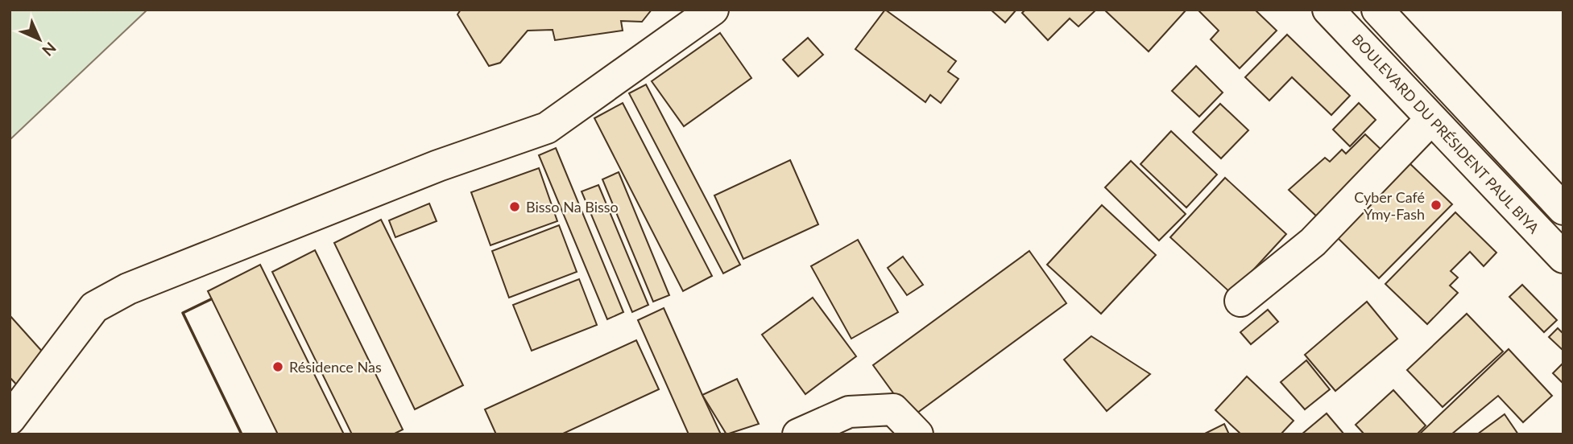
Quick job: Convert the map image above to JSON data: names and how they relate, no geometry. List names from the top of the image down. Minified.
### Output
{"streets":{"street":["BOULEVARD DU PRÉSIDENT PAUL BIYA"]},"places":["Cyber Café Ymy-Fash","Bisso Na Bisso","Résidence Nas"],"north":"bottom right"}
